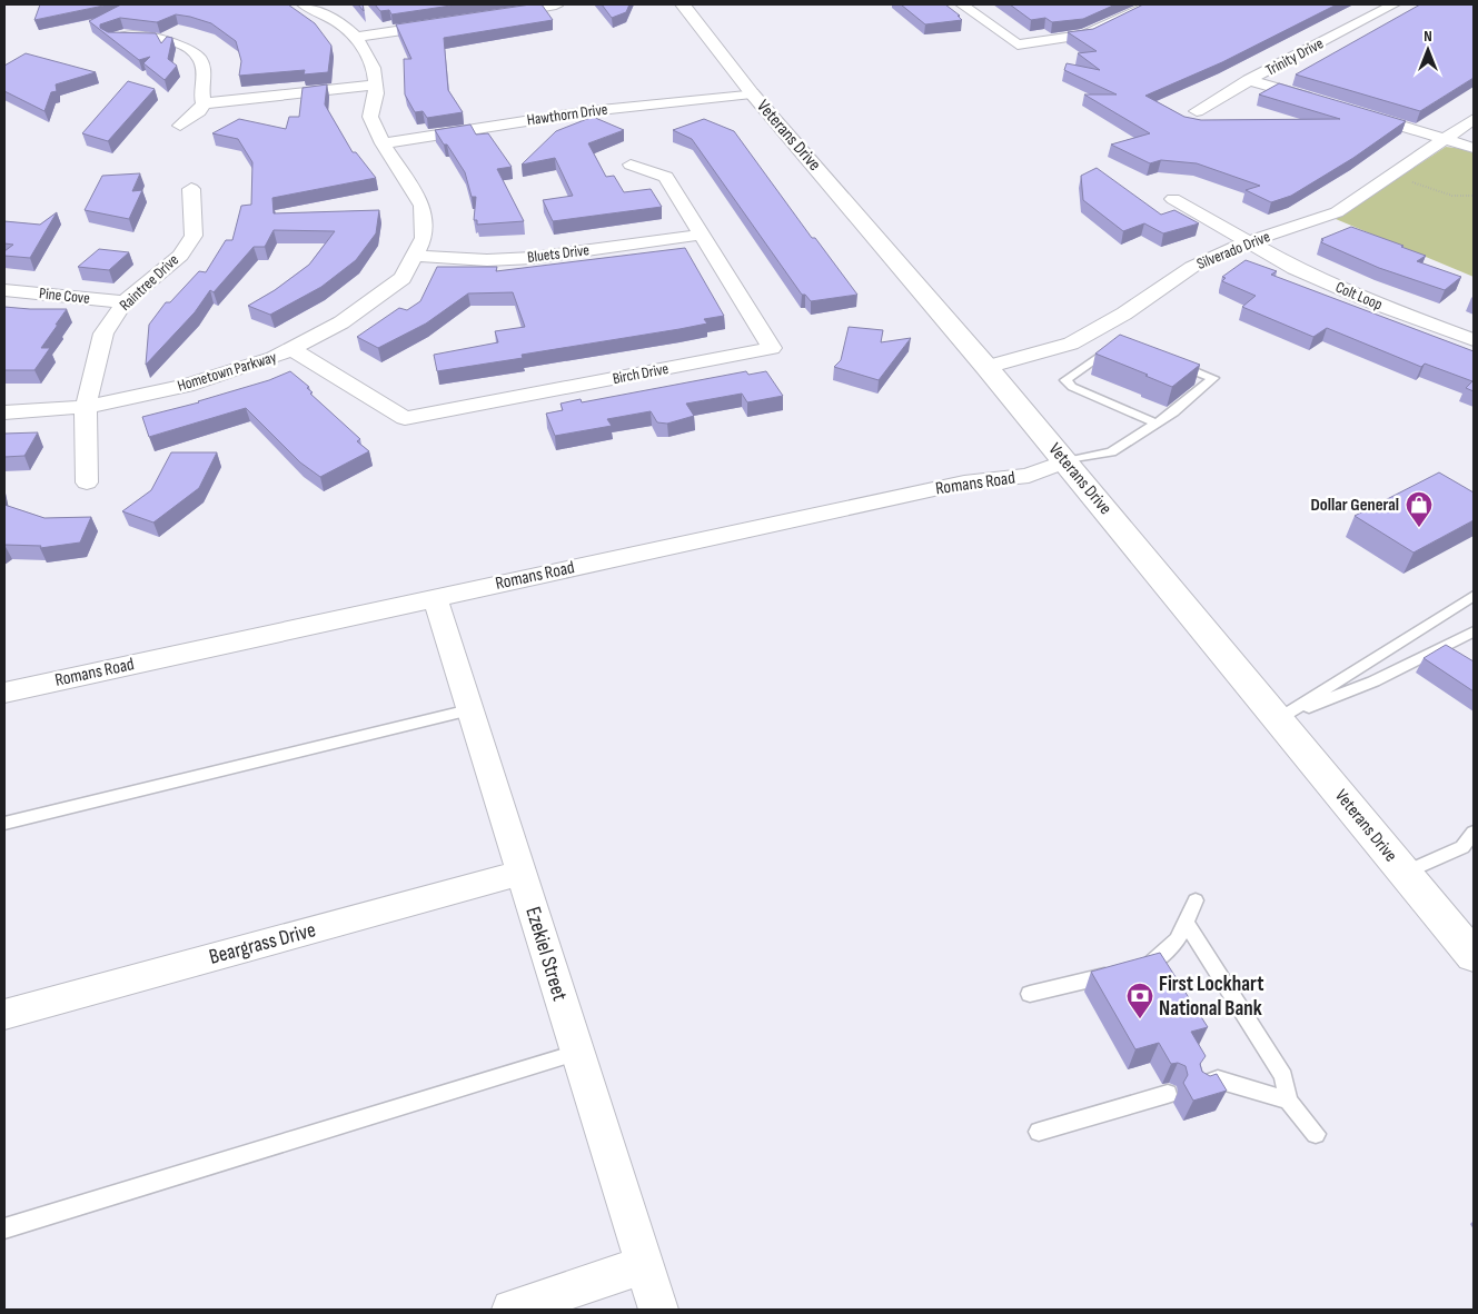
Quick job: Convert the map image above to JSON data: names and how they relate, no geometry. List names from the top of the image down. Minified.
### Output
{"streets":{"main road":["Veterans Drive"],"street":["Trinity Drive","Hawthorn Drive","Silverado Drive","Bluets Drive","Raintree Drive","Pine Cove","Colt Loop","Hometown Parkway","Birch Drive","Romans Road","Beargrass Drive","Ezekiel Street"]},"crossings":[["Hawthorn Drive","Veterans Drive"],["Hawthorn Drive","Hometown Parkway"],["Veterans Drive","Silverado Drive"],["Veterans Drive","Romans Road"],["Silverado Drive","Colt Loop"],["Bluets Drive","Hometown Parkway"],["Bluets Drive","Birch Drive"],["Raintree Drive","Pine Cove"],["Raintree Drive","Hometown Parkway"],["Hometown Parkway","Birch Drive"],["Romans Road","Ezekiel Street"],["Beargrass Drive","Ezekiel Street"]],"places":{"shop":["Dollar General"],"bank":["First Lockhart National Bank"]},"north":"top"}
